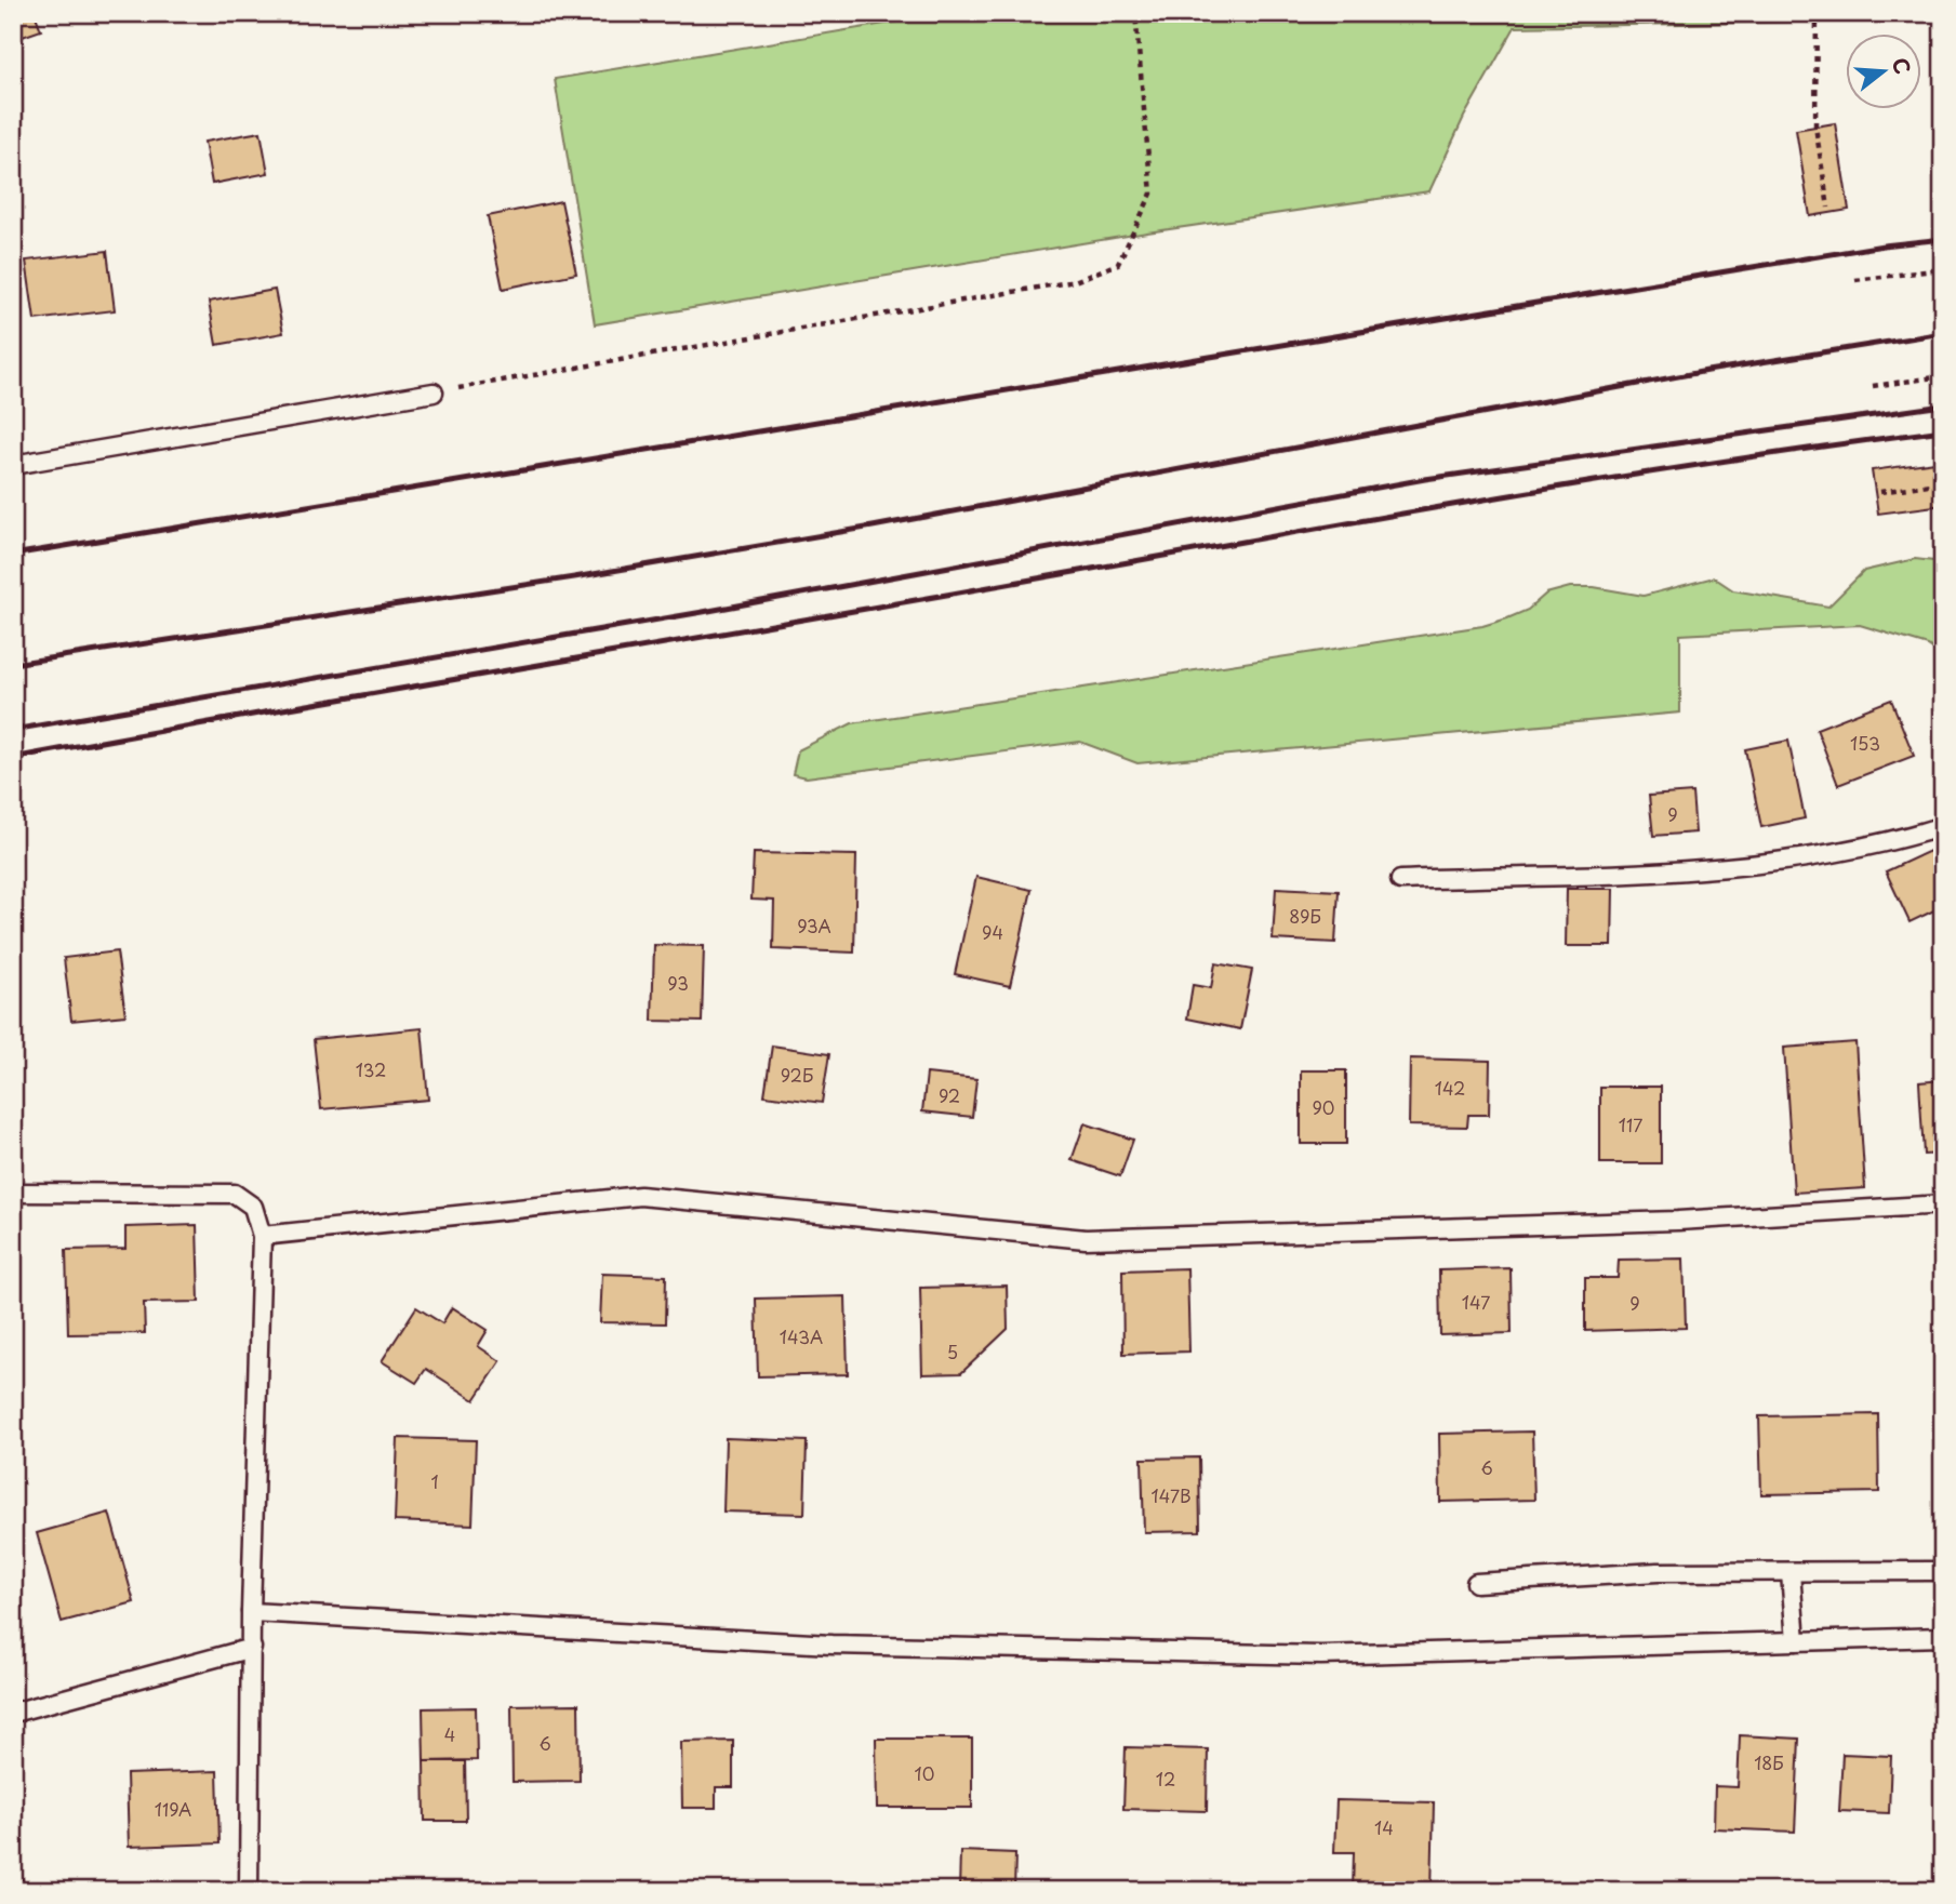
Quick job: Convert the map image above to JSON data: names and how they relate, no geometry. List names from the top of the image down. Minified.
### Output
{"house_numbers":["153","9","89Б","93А","94","93","132","92Б","142","92","90","117","147","9","143А","5","6","1","147В","4","6","18Б","10","12","119А","14"],"north":"right"}
